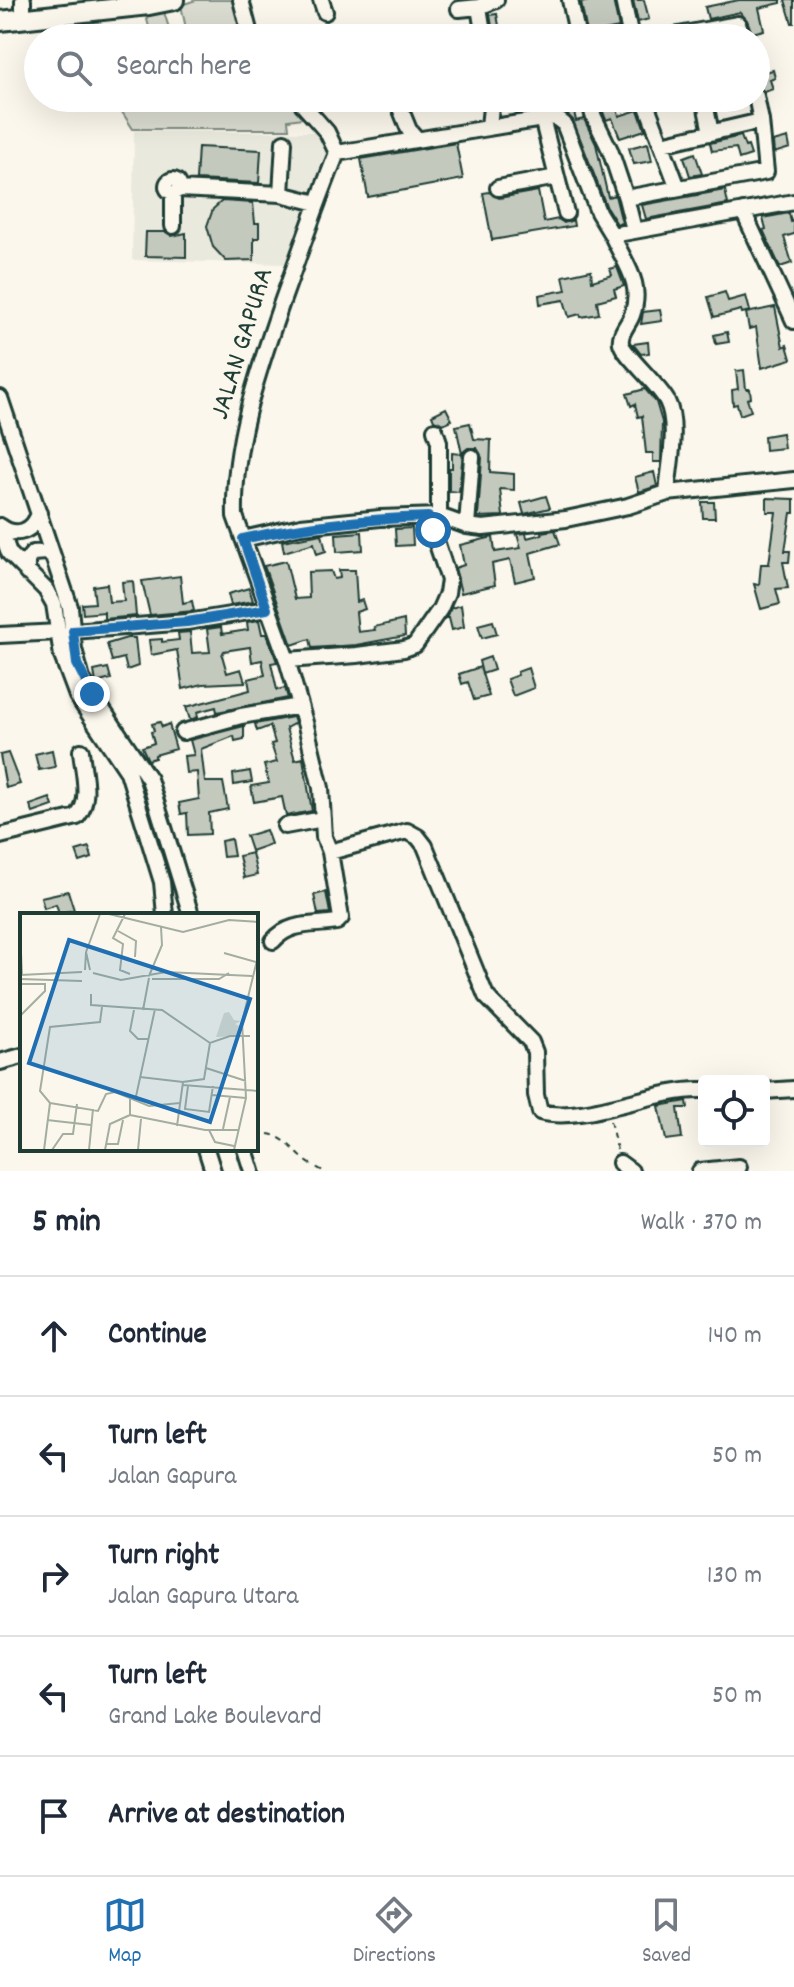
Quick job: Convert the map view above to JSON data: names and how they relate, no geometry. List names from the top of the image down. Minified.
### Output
{"streets":{"street":["JALAN GAPURA"]},"page":{"search":"Search here","heading":["5 min","Walk · 370 m"],"list":[["Continue","140 m"],["Turn left","Jalan Gapura","50 m"],["Turn right","Jalan Gapura Utara","130 m"],["Turn left","Grand Lake Boulevard","50 m"],"Arrive at destination"],"nav":["Map","Directions","Saved"]}}
